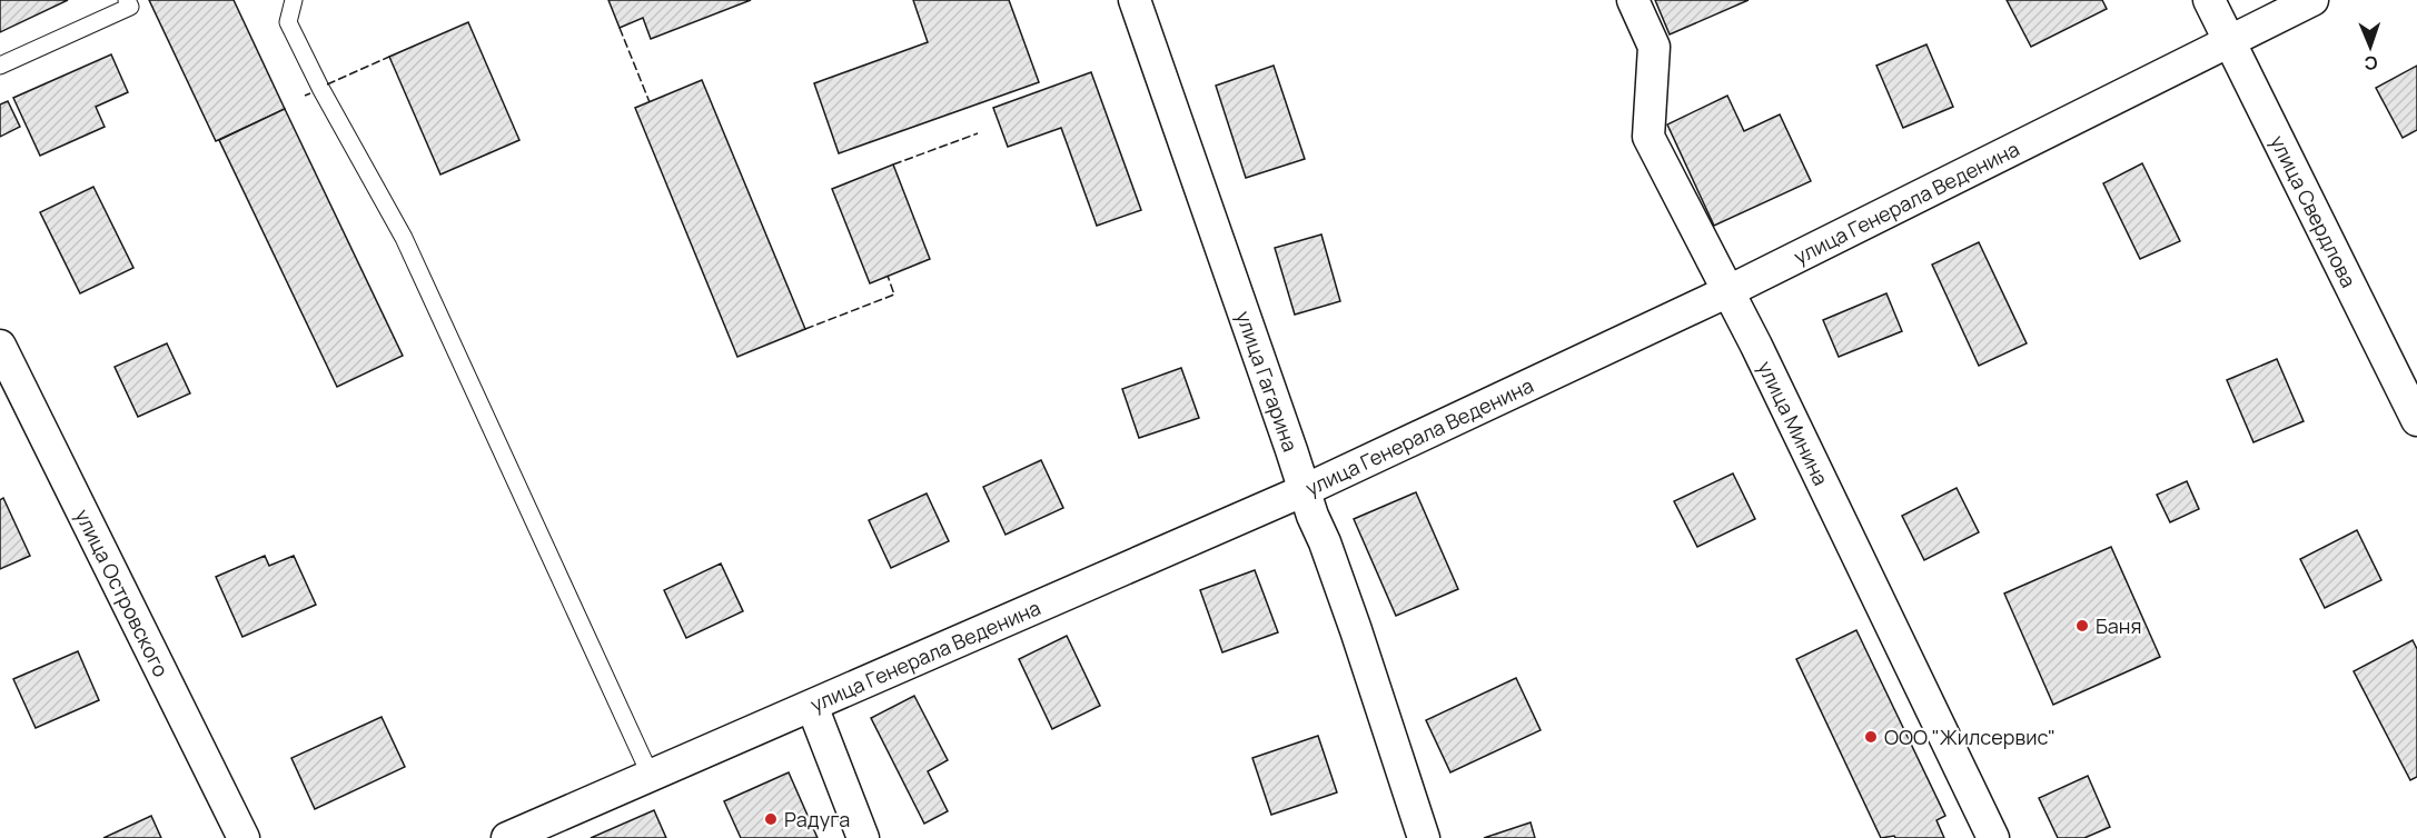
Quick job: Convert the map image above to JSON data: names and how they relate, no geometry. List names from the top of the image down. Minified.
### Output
{"streets":{"street":["улица Генерала Веденина","улица Свердлова","улица Гагарина","улица Минина","улица Островского"]},"crossings":[["улица Генерала Веденина","улица Свердлова"],["улица Генерала Веденина","улица Гагарина"],["улица Генерала Веденина","улица Минина"]],"places":["Баня","ООО \"Жилсервис\"","Радуга"],"north":"bottom"}
